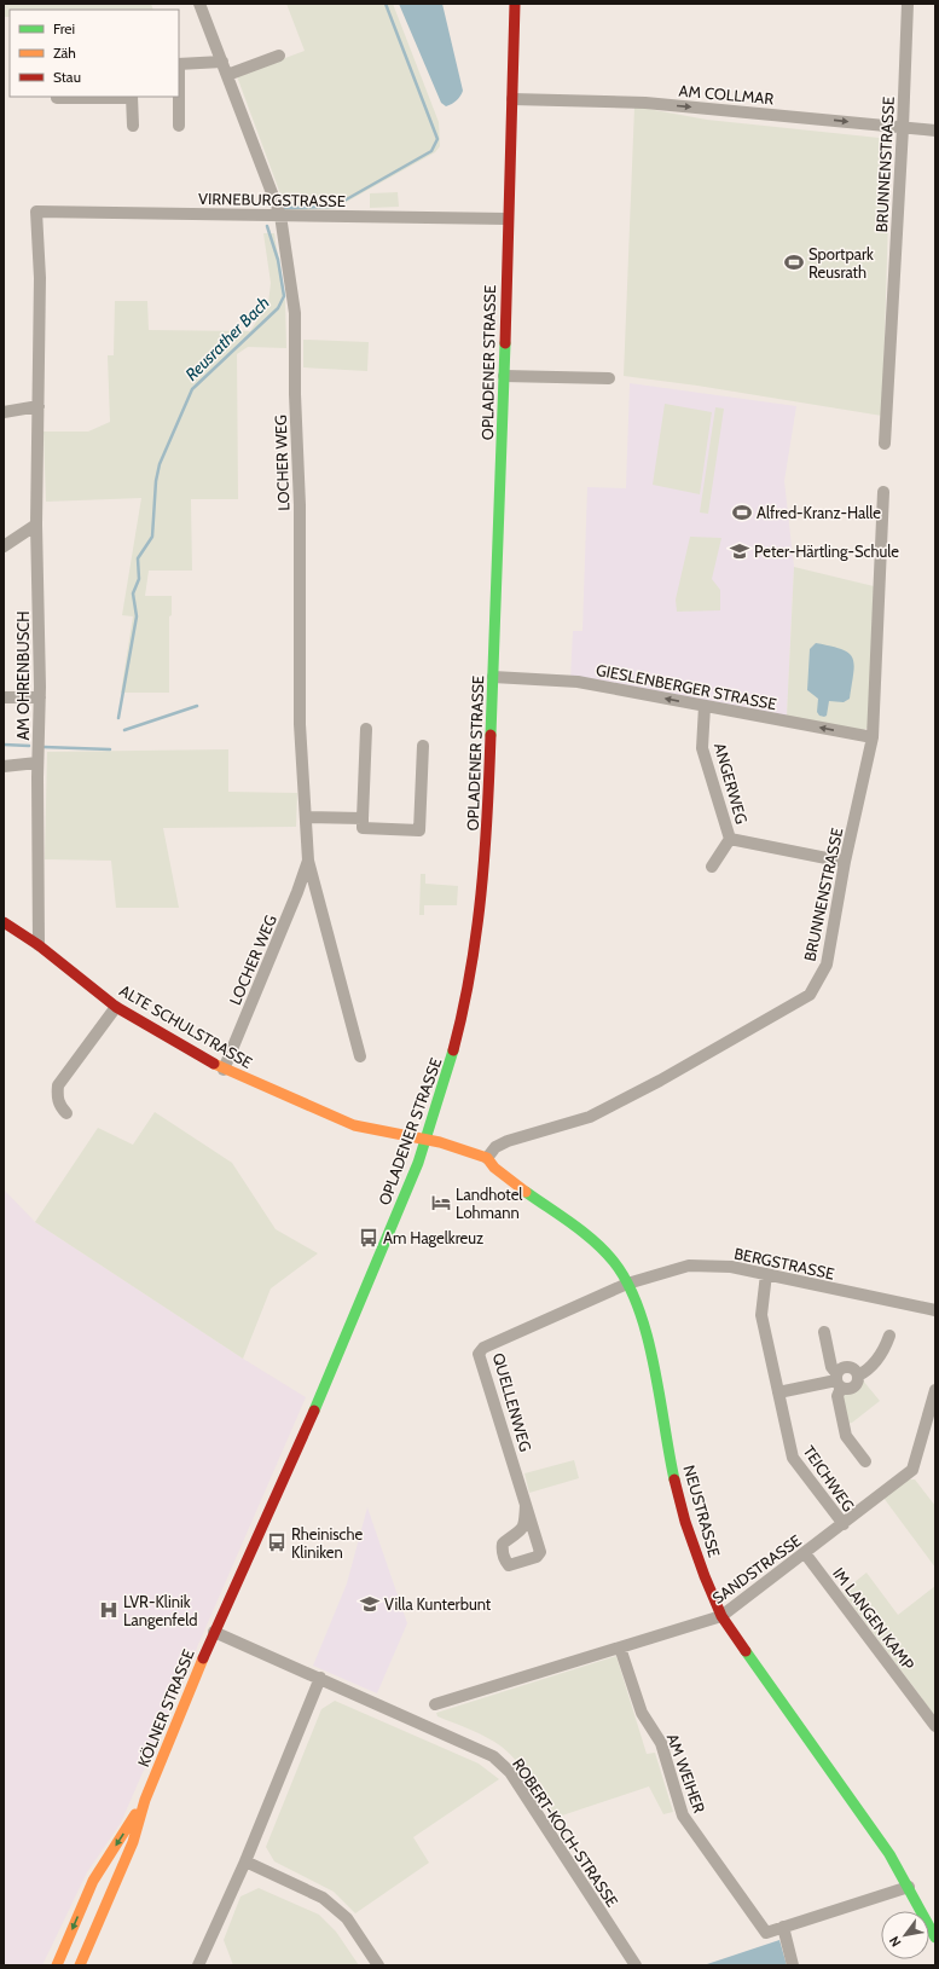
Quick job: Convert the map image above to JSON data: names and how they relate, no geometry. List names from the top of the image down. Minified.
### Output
{"streets":{"main road":["OPLADENER STRASSE","ALTE SCHULSTRASSE","NEUSTRASSE","KÖLNER STRASSE"],"street":["AM COLLMAR","BRUNNENSTRASSE","VIRNEBURGSTRASSE","LOCHER WEG","AM OHRENBUSCH","GIESLENBERGER STRASSE","ANGERWEG","BERGSTRASSE","QUELLENWEG","TEICHWEG","SANDSTRASSE","IM LANGEN KAMP","AM WEIHER","ROBERT-KOCH-STRASSE"]},"crossings":[["AM COLLMAR","BRUNNENSTRASSE"],["AM COLLMAR","OPLADENER STRASSE"],["BRUNNENSTRASSE","GIESLENBERGER STRASSE"],["BRUNNENSTRASSE","ANGERWEG"],["BRUNNENSTRASSE","NEUSTRASSE"],["VIRNEBURGSTRASSE","OPLADENER STRASSE"],["VIRNEBURGSTRASSE","LOCHER WEG"],["VIRNEBURGSTRASSE","AM OHRENBUSCH"],["OPLADENER STRASSE","GIESLENBERGER STRASSE"],["OPLADENER STRASSE","ALTE SCHULSTRASSE"],["OPLADENER STRASSE","NEUSTRASSE"],["OPLADENER STRASSE","KÖLNER STRASSE"],["LOCHER WEG","ALTE SCHULSTRASSE"],["AM OHRENBUSCH","ALTE SCHULSTRASSE"],["GIESLENBERGER STRASSE","ANGERWEG"],["ALTE SCHULSTRASSE","NEUSTRASSE"],["BERGSTRASSE","QUELLENWEG"],["BERGSTRASSE","TEICHWEG"],["BERGSTRASSE","NEUSTRASSE"],["QUELLENWEG","NEUSTRASSE"],["TEICHWEG","SANDSTRASSE"],["NEUSTRASSE","SANDSTRASSE"],["NEUSTRASSE","AM WEIHER"],["SANDSTRASSE","IM LANGEN KAMP"],["SANDSTRASSE","AM WEIHER"],["KÖLNER STRASSE","ROBERT-KOCH-STRASSE"]],"one_way":["AM COLLMAR","GIESLENBERGER STRASSE"],"water":["Reusrather Bach"],"places":{"sports":["Sportpark Reusrath","Alfred-Kranz-Halle"],"school or university":["Peter-Härtling-Schule","Villa Kunterbunt"],"hotel":["Landhotel Lohmann"],"bus stop":["Am Hagelkreuz","Rheinische Kliniken"],"hospital":["LVR-Klinik Langenfeld"]},"legend":["Frei","Zäh","Stau"],"north":"bottom left"}
